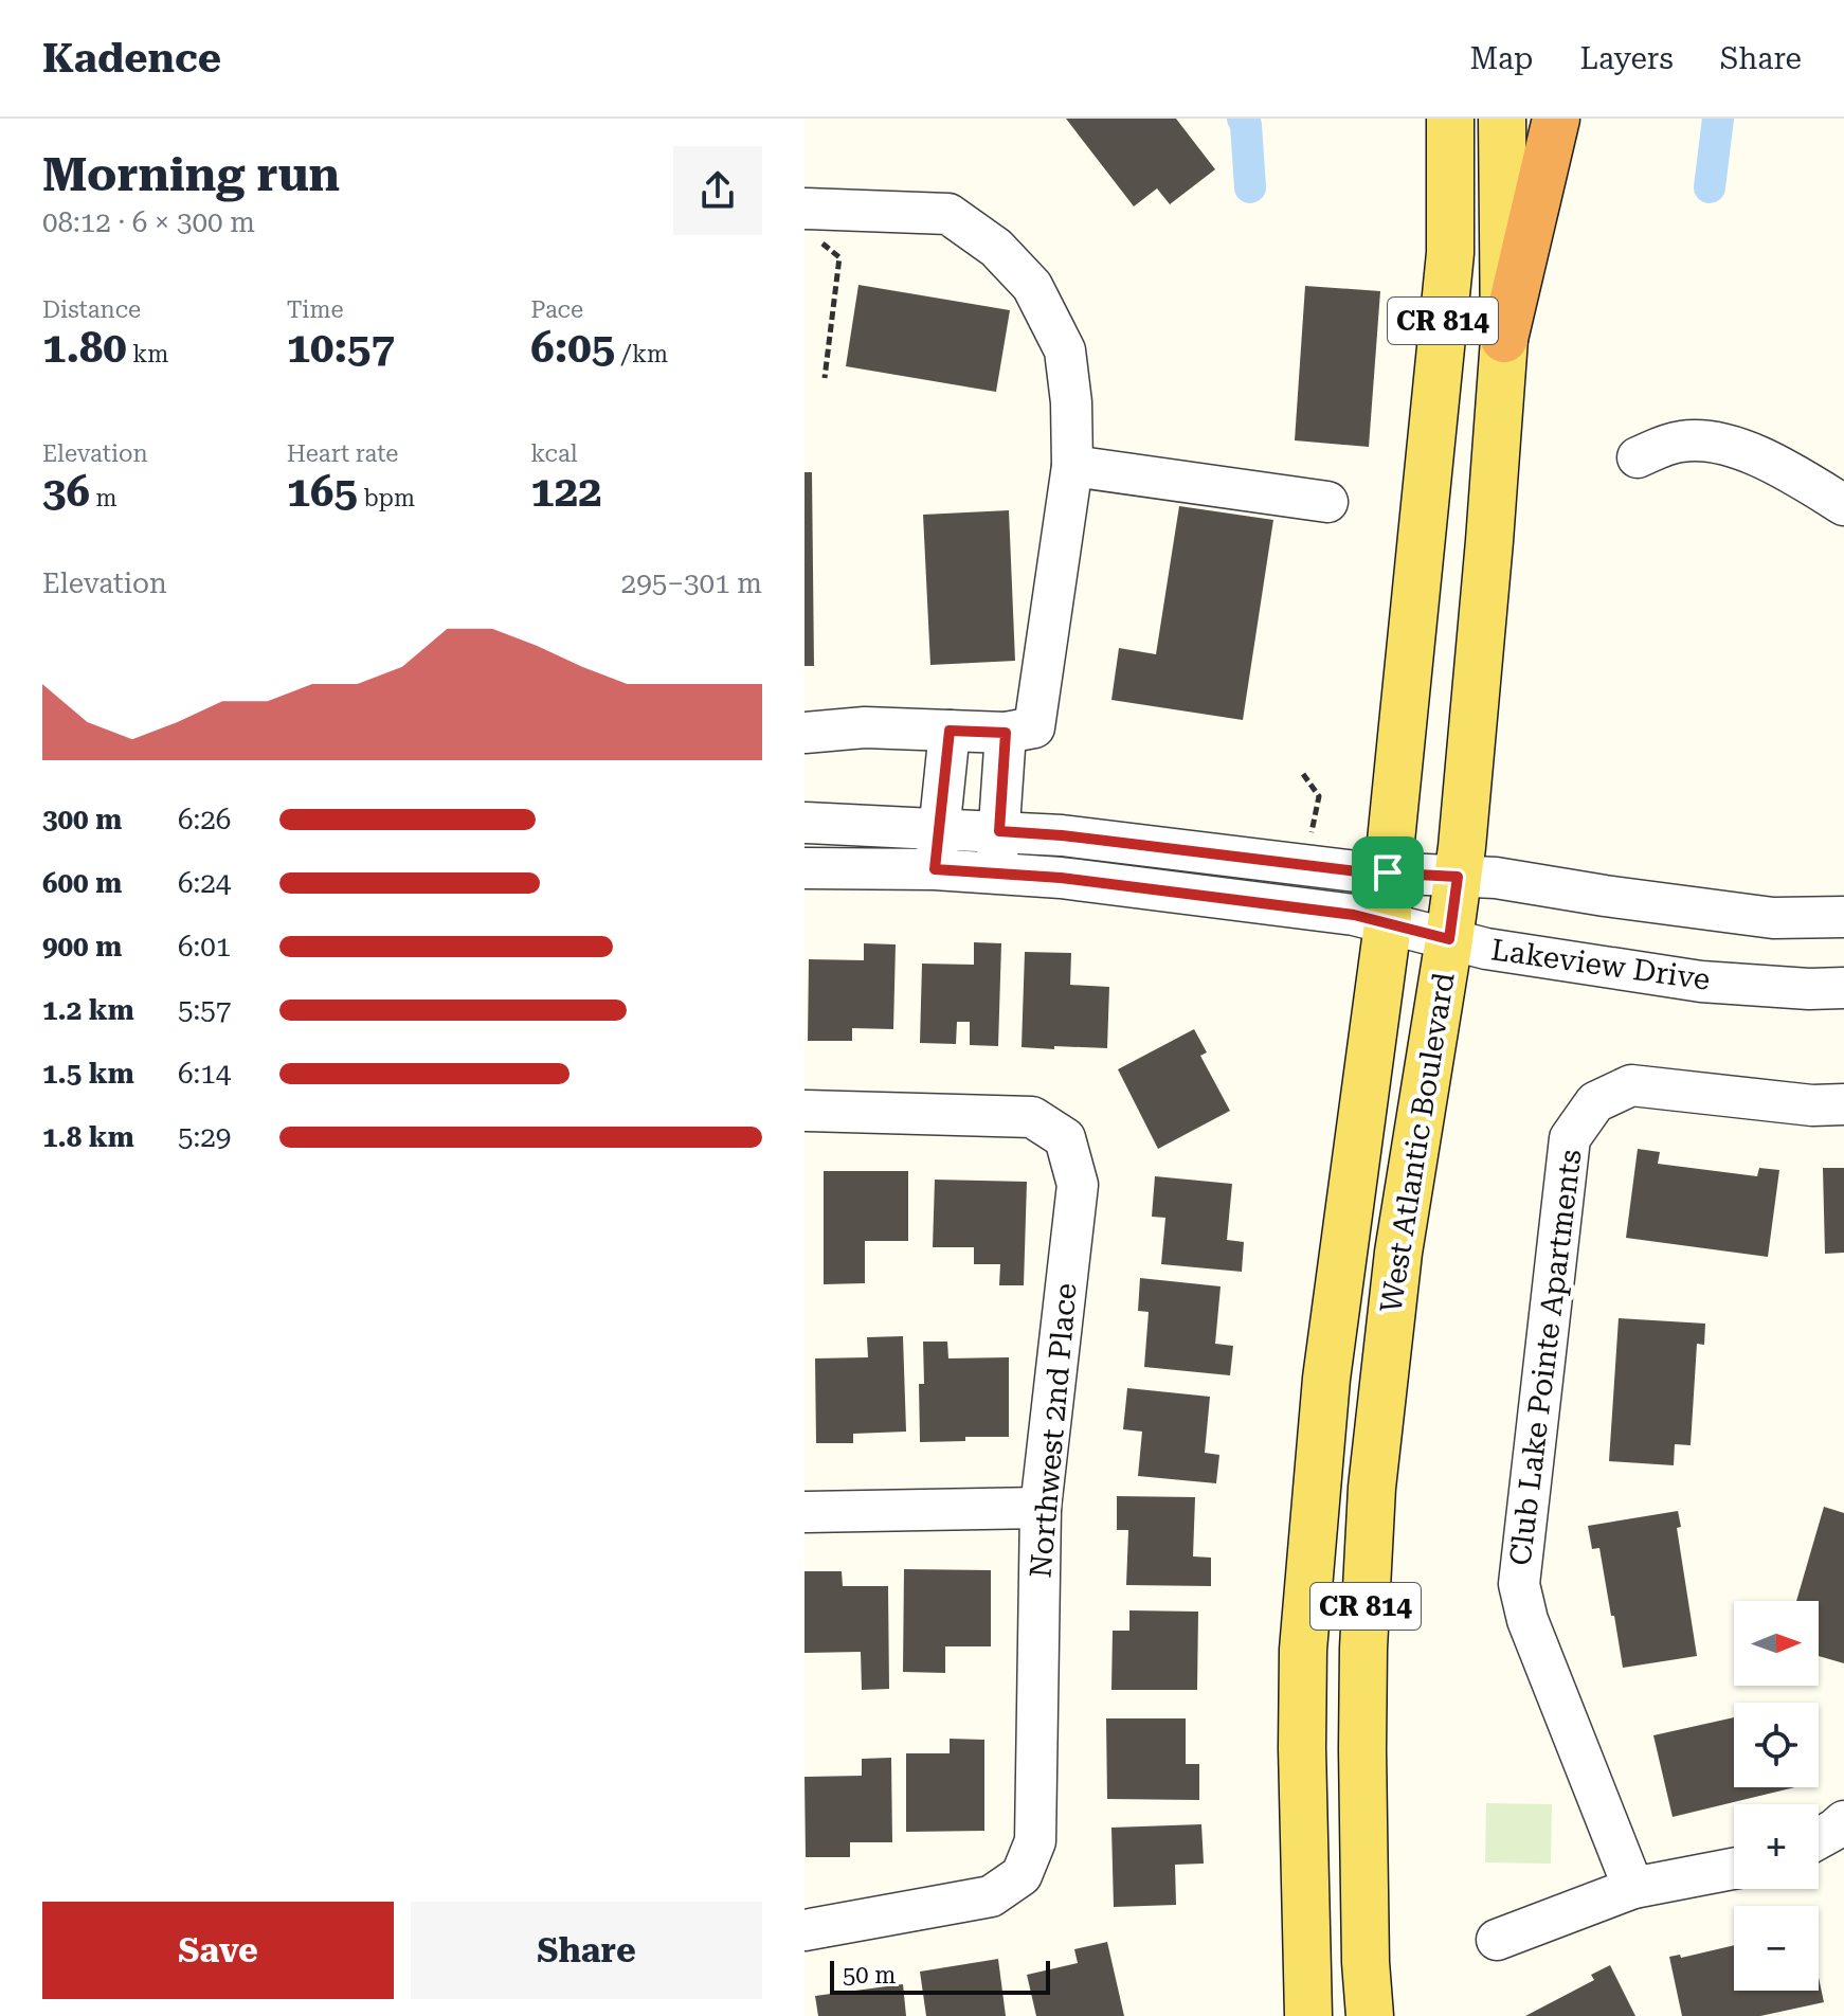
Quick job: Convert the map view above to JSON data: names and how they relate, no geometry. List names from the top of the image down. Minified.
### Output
{"streets":{"main road":["CR 814","West Atlantic Boulevard"],"street":["Lakeview Drive","Club Lake Pointe Apartments","Northwest 2nd Place"]},"crossings":[["Lakeview Drive","West Atlantic Boulevard"]],"scale_bar":"50 m","north":"right","page":{"header":"Kadence","nav":["Map","Layers","Share"],"heading":["Morning run","08:12 · 6 × 300 m"],"stats":[["Distance","1.80 km"],["Time","10:57"],["Pace","6:05 /km"],["Elevation","36 m"],["Heart rate","165 bpm"],["kcal","122"]],"chart":["Elevation","295–301 m"],"list":[{"name":"300 m","note":"6:26"},{"name":"600 m","note":"6:24"},{"name":"900 m","note":"6:01"},{"name":"1.2 km","note":"5:57"},{"name":"1.5 km","note":"6:14"},{"name":"1.8 km","note":"5:29"}],"map_buttons":["+","−"],"buttons":["Save","Share"],"scale":"50 m"}}
